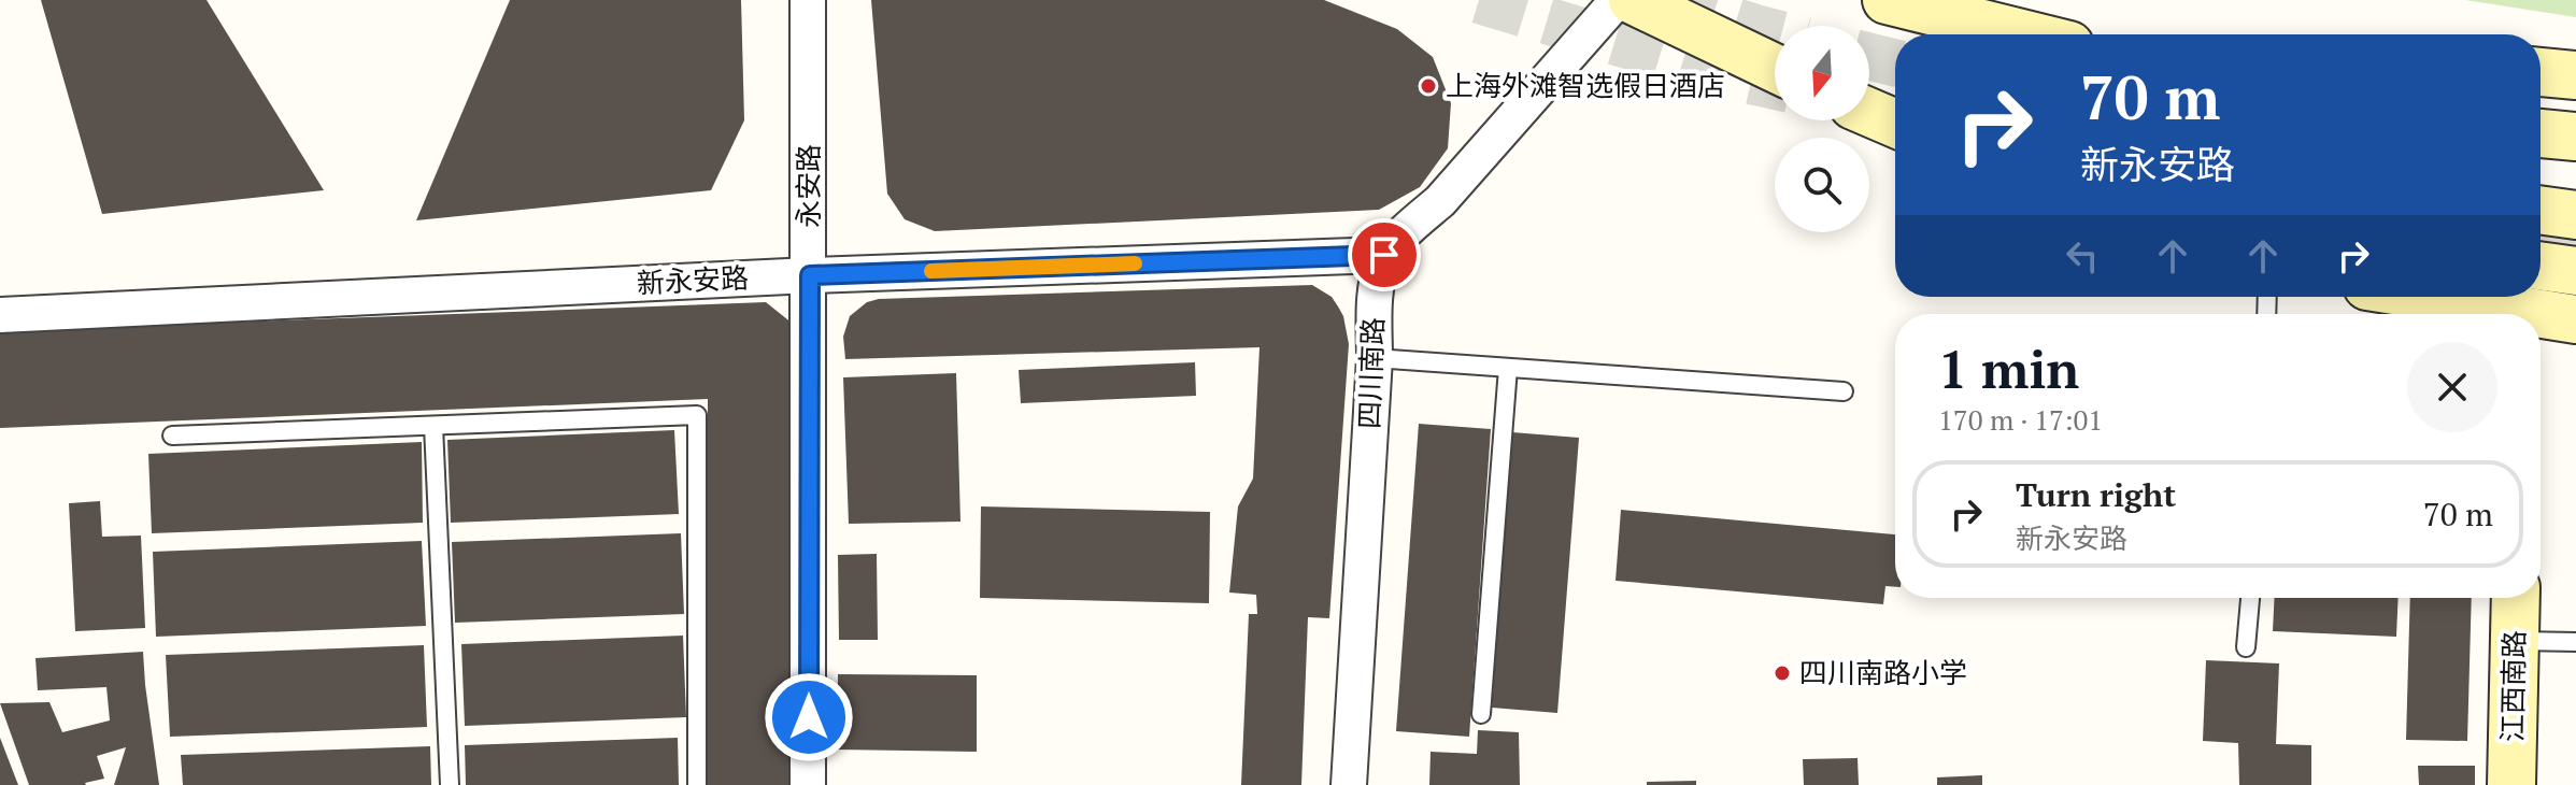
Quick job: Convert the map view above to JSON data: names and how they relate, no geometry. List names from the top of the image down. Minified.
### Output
{"streets":{"main road":["江西南路"],"street":["永安路","新永安路","四川南路"]},"crossings":[["永安路","新永安路"],["新永安路","四川南路"]],"places":["上海外滩智选假日酒店","四川南路小学"],"north":"bottom","page":{"turn":["70 m","新永安路"],"heading":["1 min","170 m · 17:01"],"list":[{"name":"Turn right","note":"新永安路","value":"70 m"}]}}
